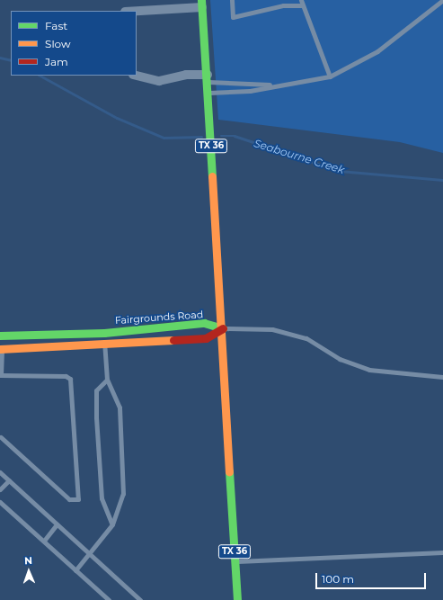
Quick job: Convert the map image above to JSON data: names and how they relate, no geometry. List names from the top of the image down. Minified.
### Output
{"streets":{"main road":["TX 36","Fairgrounds Road"]},"crossings":[["TX 36","Fairgrounds Road"]],"water":["Seabourne Creek"],"legend":["Fast","Slow","Jam"],"scale_bar":"100 m","north":"top"}
